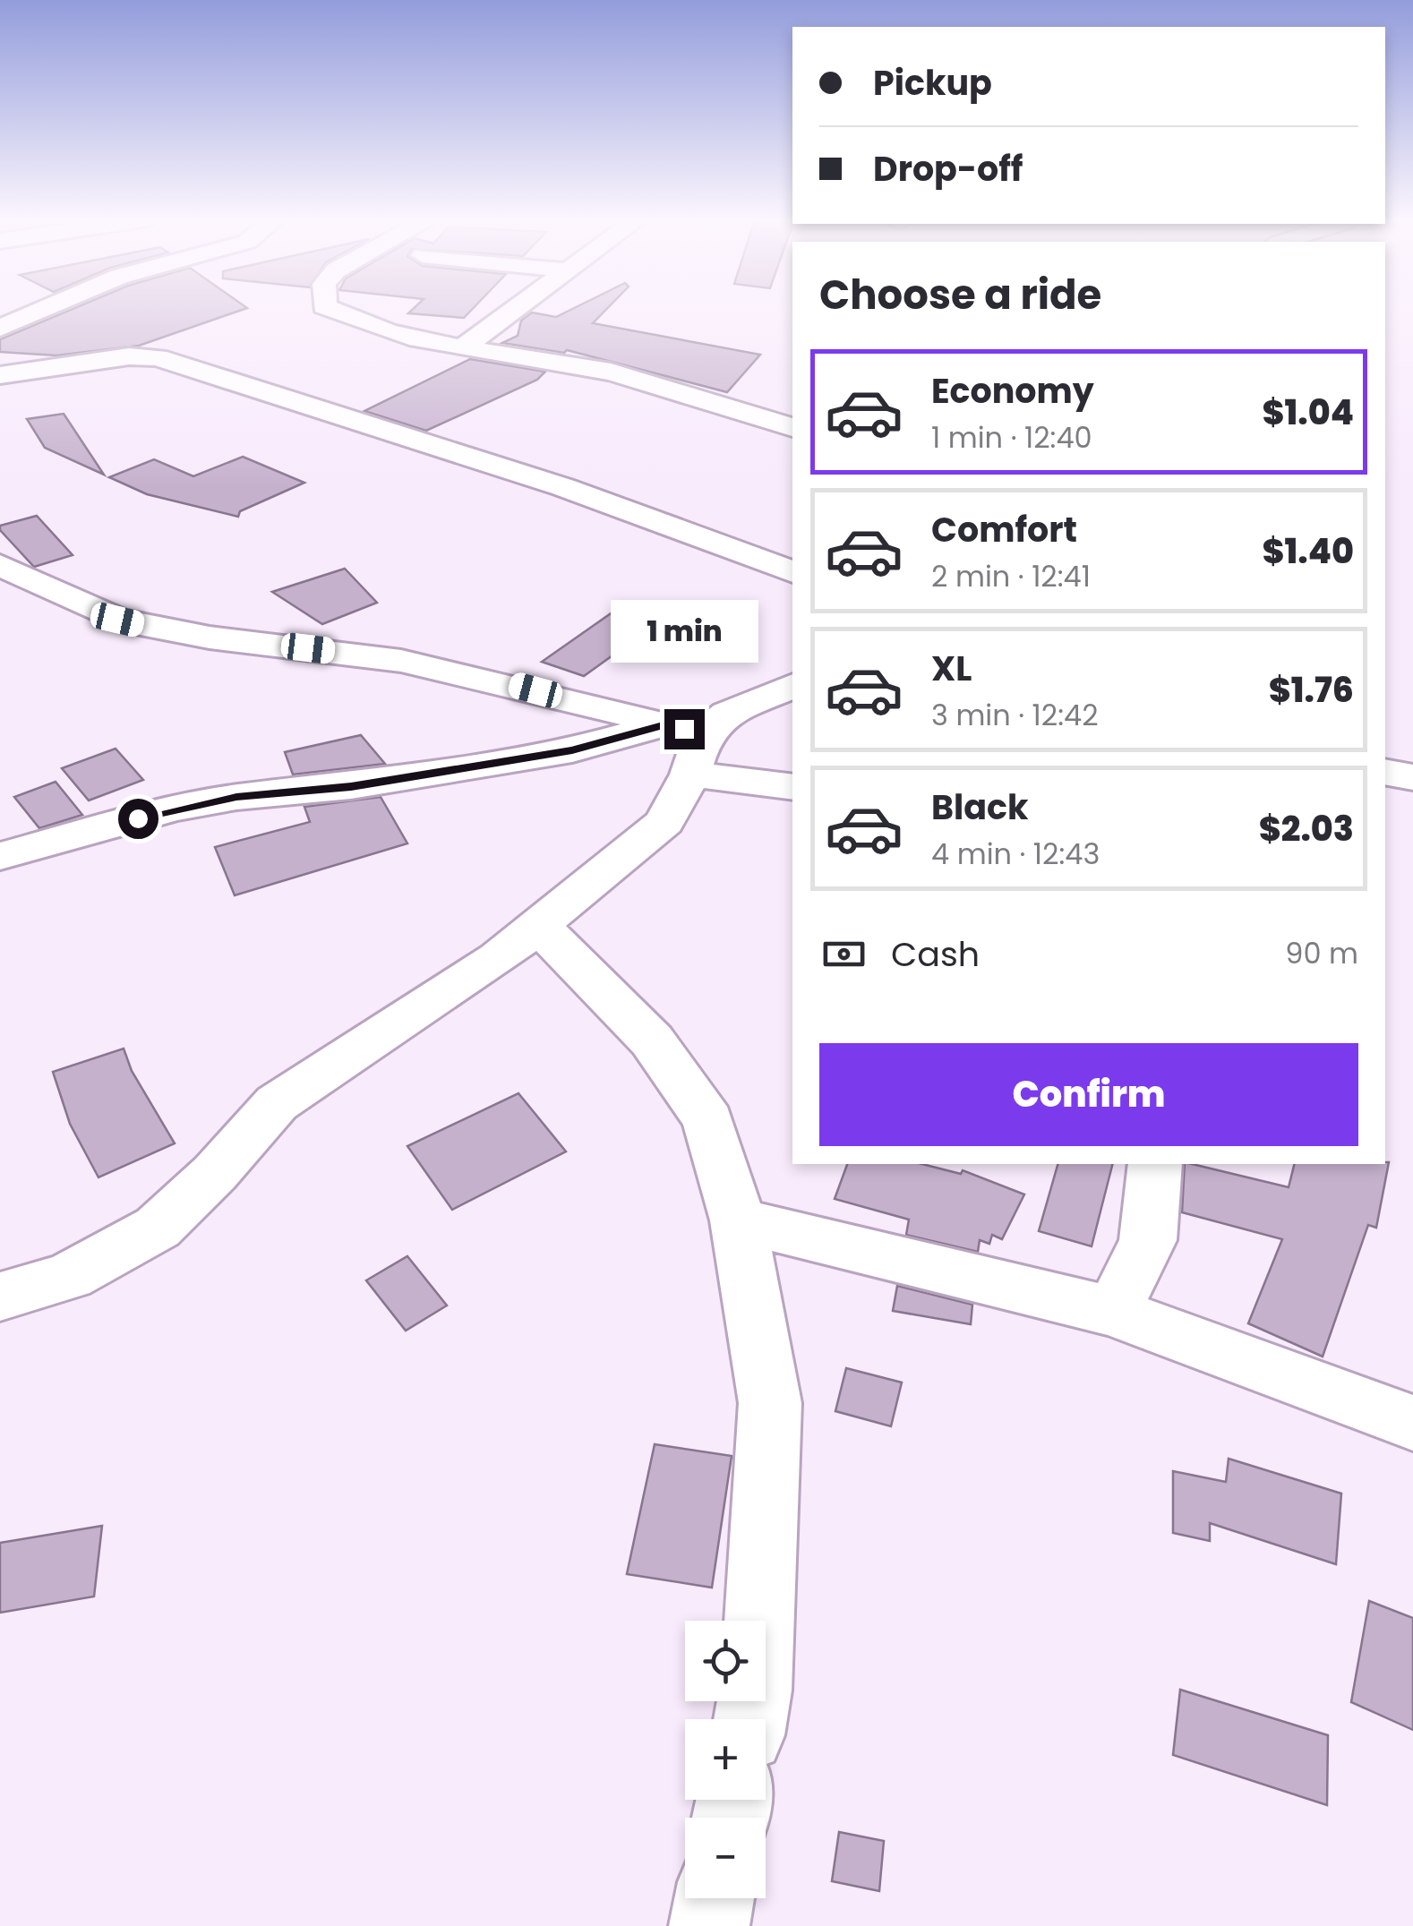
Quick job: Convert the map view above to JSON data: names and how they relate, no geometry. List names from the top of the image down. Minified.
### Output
{"page":{"banner":["Pickup","Drop-off"],"heading":"Choose a ride","list":[{"name":"Economy","note":"1 min · 12:40","value":"$1.04"},{"name":"Comfort","note":"2 min · 12:41","value":"$1.40"},{"name":"XL","note":"3 min · 12:42","value":"$1.76"},{"name":"Black","note":"4 min · 12:43","value":"$2.03"}],"bubble":"1 min","pay":["Cash","90 m"],"buttons":"Confirm","map_buttons":["+","−"]}}
